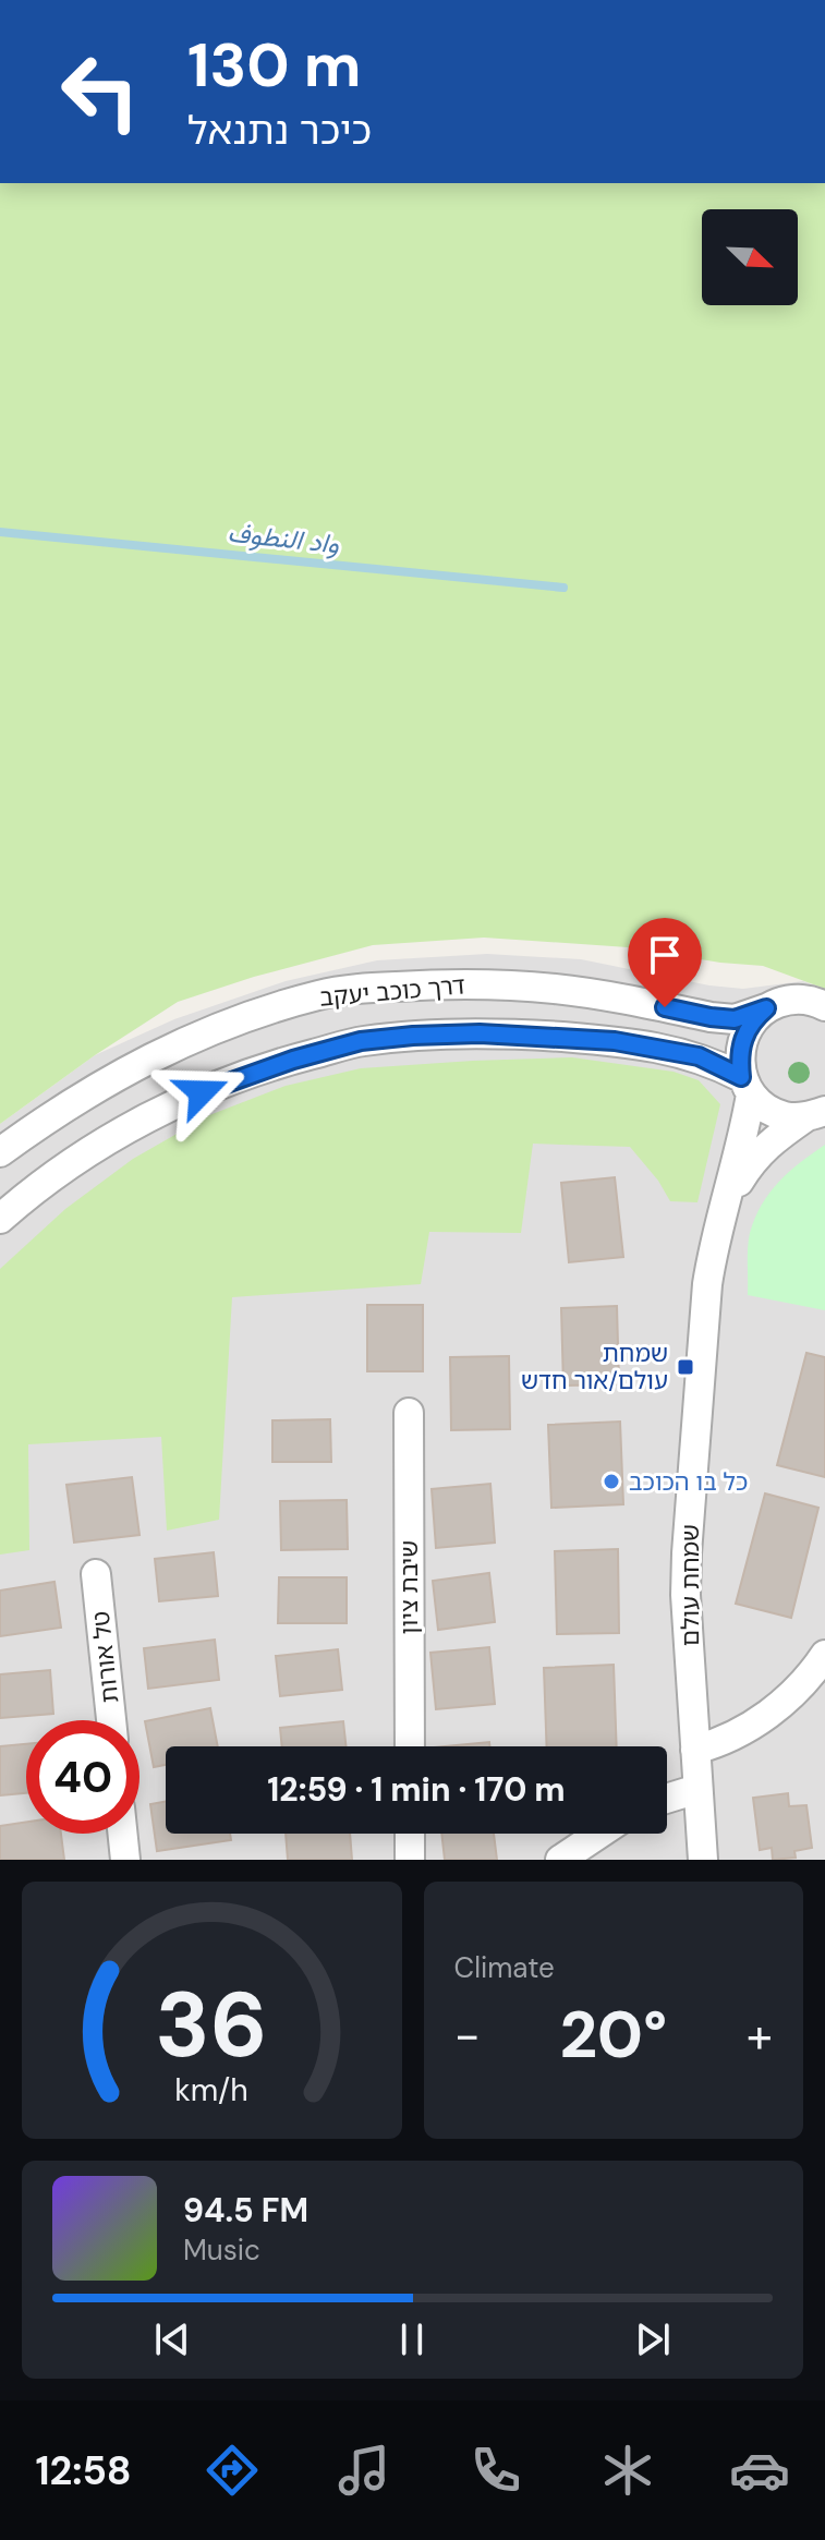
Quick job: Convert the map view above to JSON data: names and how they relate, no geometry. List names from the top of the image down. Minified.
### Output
{"streets":{"street":["דרך כוכב יעקב","שמחת עולם","שיבת ציון","טל אורות"]},"crossings":[["דרך כוכב יעקב","שמחת עולם"]],"water":["واد النطوف"],"places":{"transit":["שמחת עולם/אור חדש"],"other":["כל בו הכוכב"]},"north":"bottom right","page":{"turn":["130 m","כיכר נתנאל"],"limit":"40","trip":"12:59 · 1 min · 170 m","tile":"Climate","heat":["−","20°","+"],"song":["94.5 FM","Music"],"tabs":"12:58","gauge":["36","km/h"]}}
